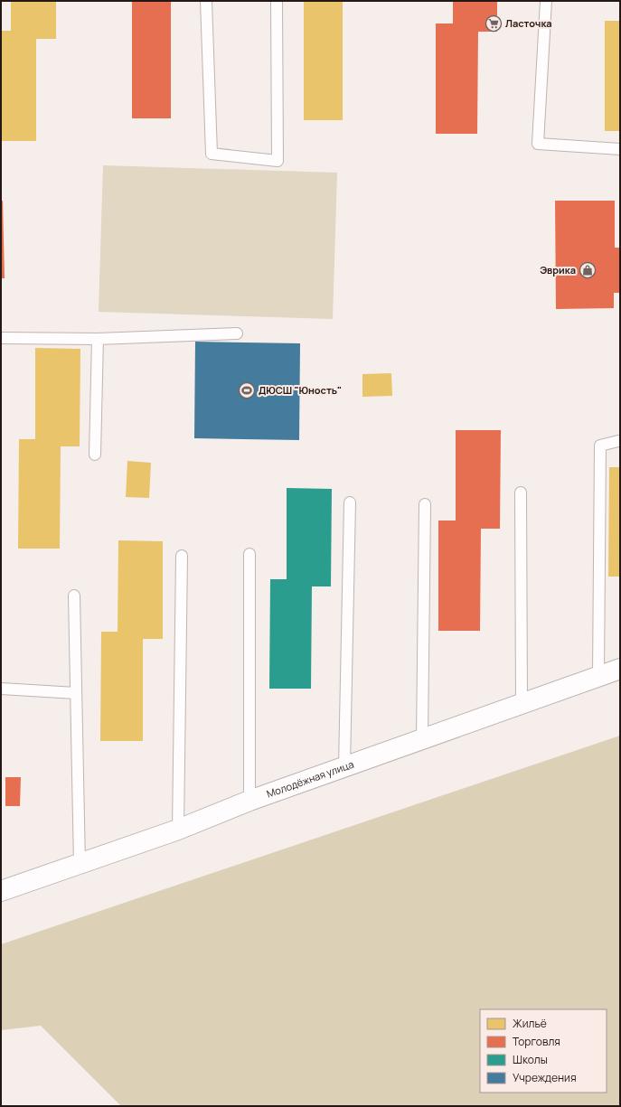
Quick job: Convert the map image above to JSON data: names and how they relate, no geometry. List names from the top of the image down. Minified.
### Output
{"streets":{"street":["Молодёжная улица"]},"places":{"supermarket":["Ласточка"],"shop":["Эврика"],"sports":["ДЮСШ \"Юность\""]},"legend":["Жильё","Торговля","Школы","Учреждения"]}
